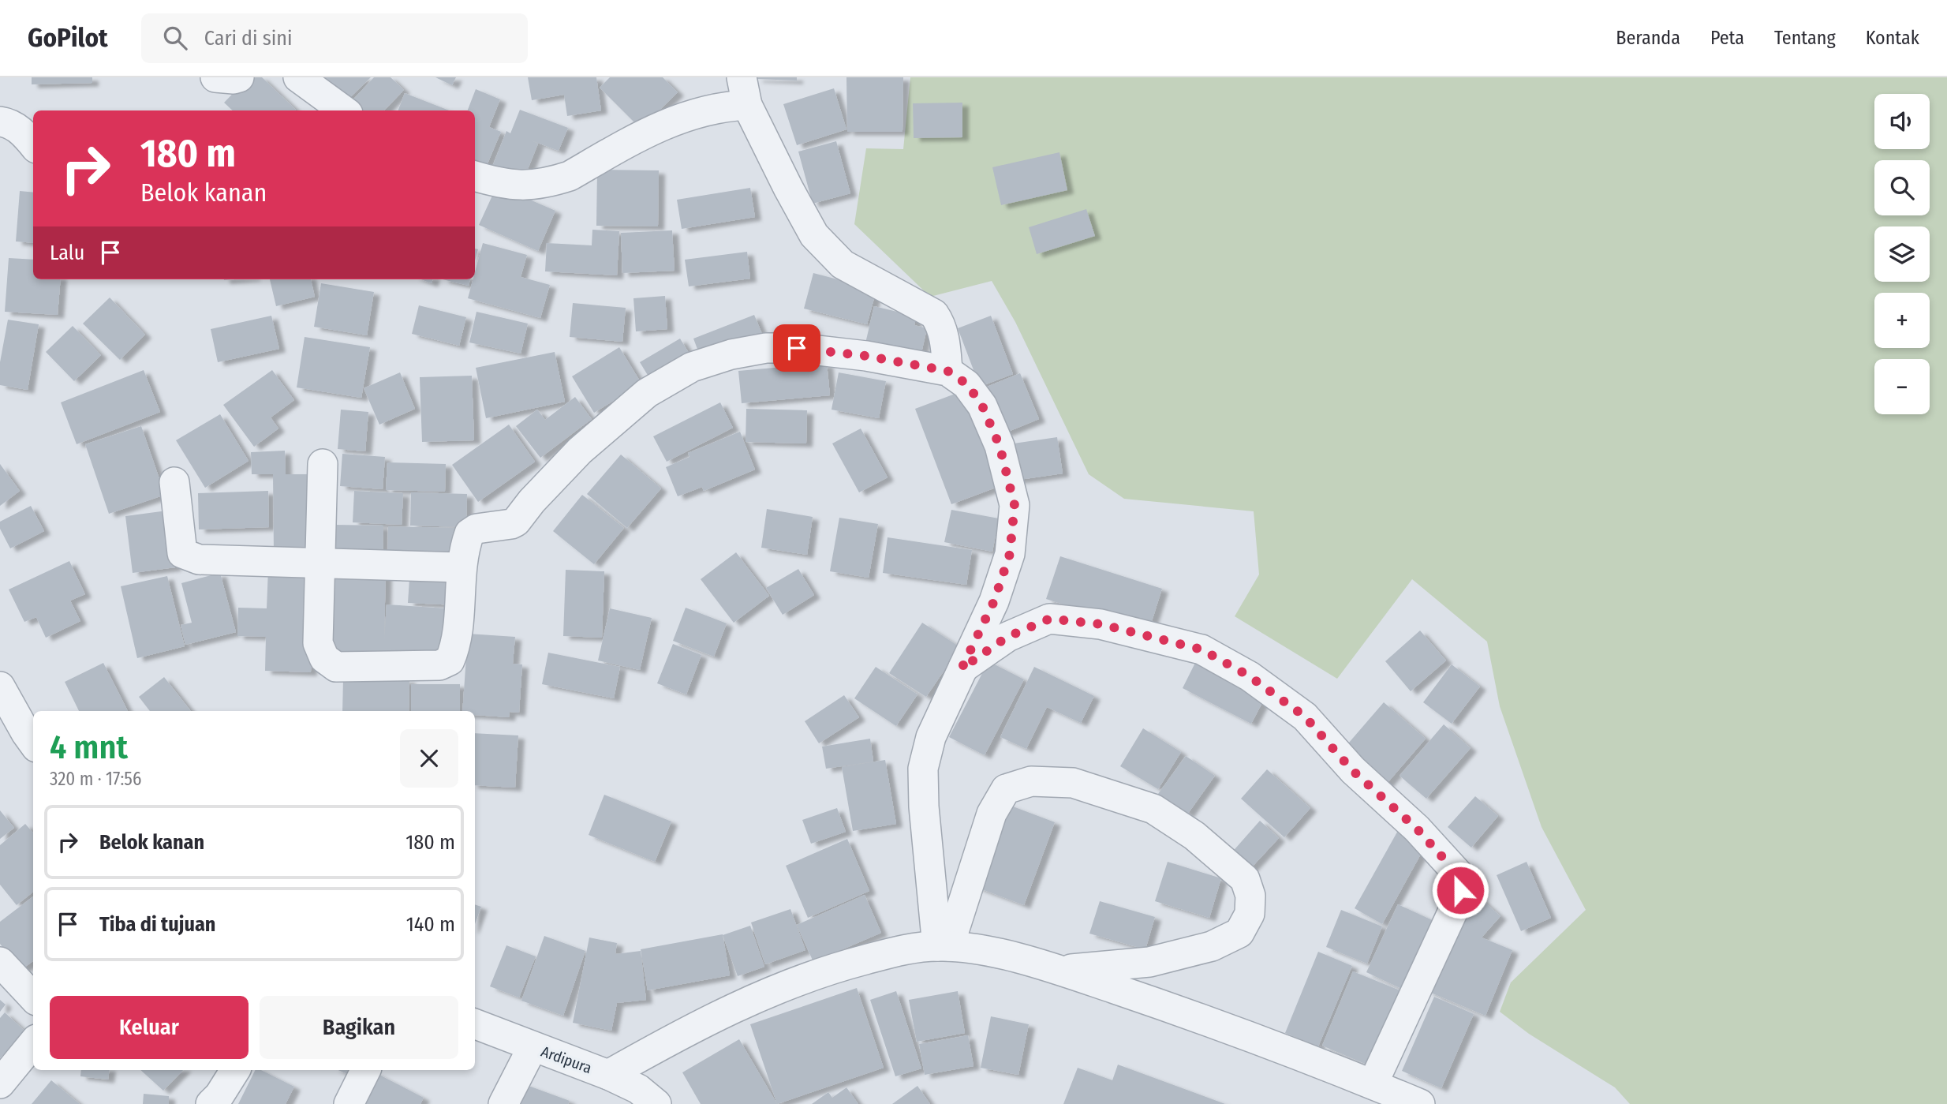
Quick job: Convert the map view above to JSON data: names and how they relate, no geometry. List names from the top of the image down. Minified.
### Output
{"streets":{"street":["Ardipura"]},"page":{"header":"GoPilot","search":"Cari di sini","nav":["Beranda","Peta","Tentang","Kontak"],"map_buttons":["+","−"],"turn":["180 m","Belok kanan"],"then":"Lalu","heading":["4 mnt","320 m · 17:56"],"list":[{"name":"Belok kanan","value":"180 m"},{"name":"Tiba di tujuan","value":"140 m"}],"buttons":["Keluar","Bagikan"]}}
